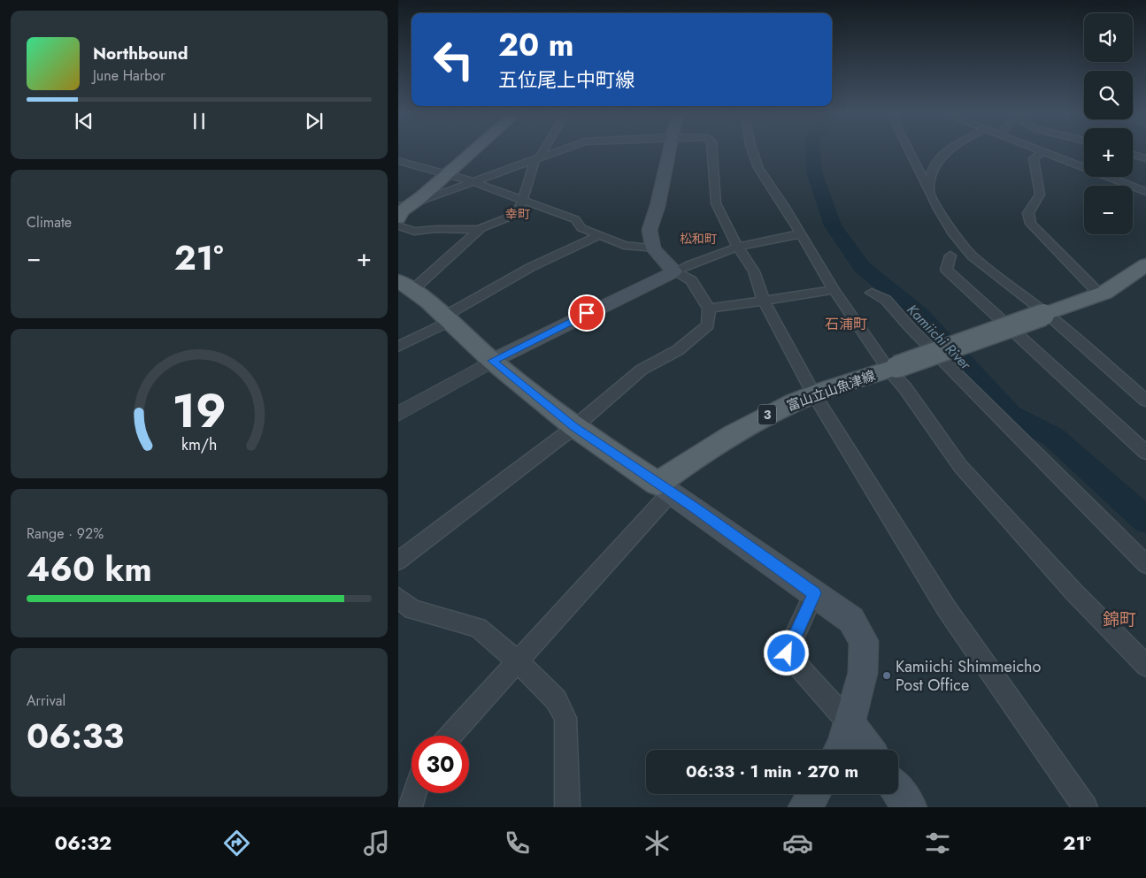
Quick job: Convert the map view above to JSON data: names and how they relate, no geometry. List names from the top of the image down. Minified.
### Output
{"streets":{"main road":["富山立山魚津線","3"]},"districts":["幸町","松和町","石浦町","錦町"],"water":["Kamiichi River"],"places":["Kamiichi Shimmeicho Post Office"],"page":{"map_buttons":["+","−"],"turn":["20 m","五位尾上中町線"],"song":["Northbound","June Harbor"],"tile":["Climate",["Range · 92%","460 km"],["Arrival","06:33"]],"heat":["−","21°","+"],"limit":"30","trip":"06:33 · 1 min · 270 m","tabs":["06:32","21°"],"gauge":["19","km/h"]}}
